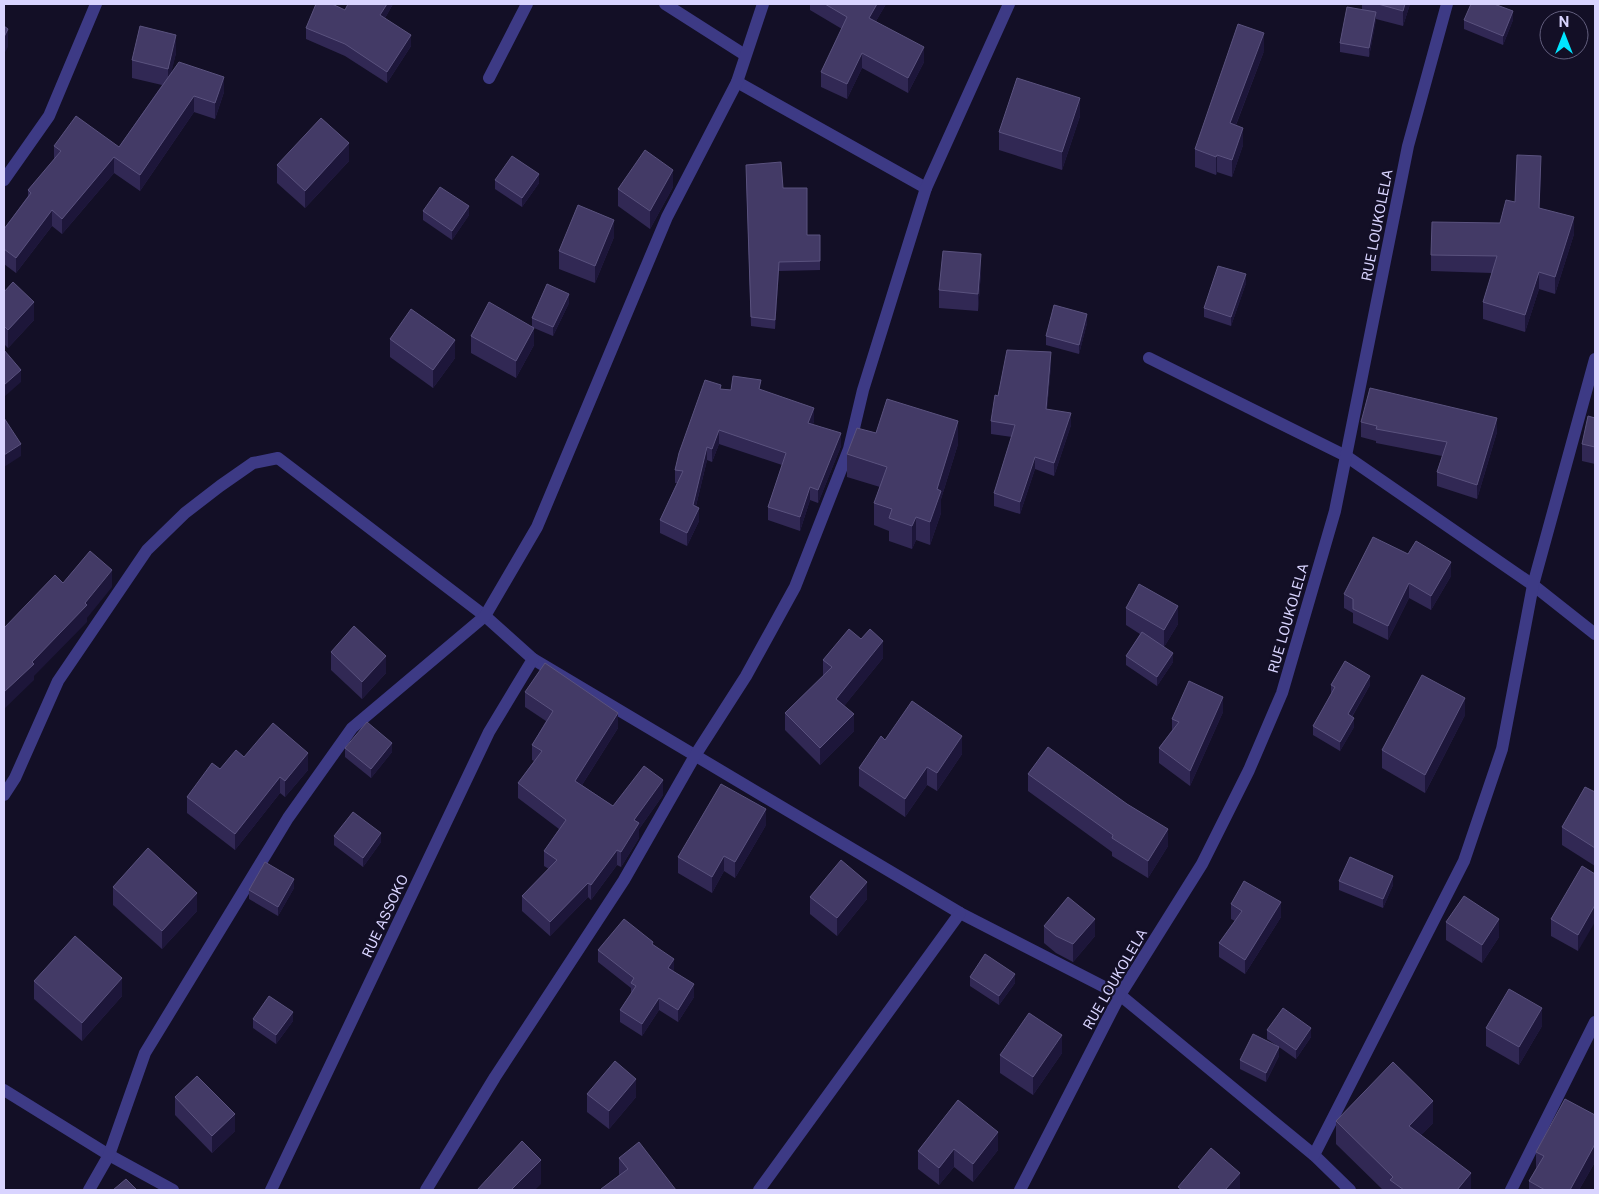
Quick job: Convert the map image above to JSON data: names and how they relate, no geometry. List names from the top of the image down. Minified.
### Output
{"streets":{"street":["RUE LOUKOLELA","RUE ASSOKO"]},"north":"top"}
